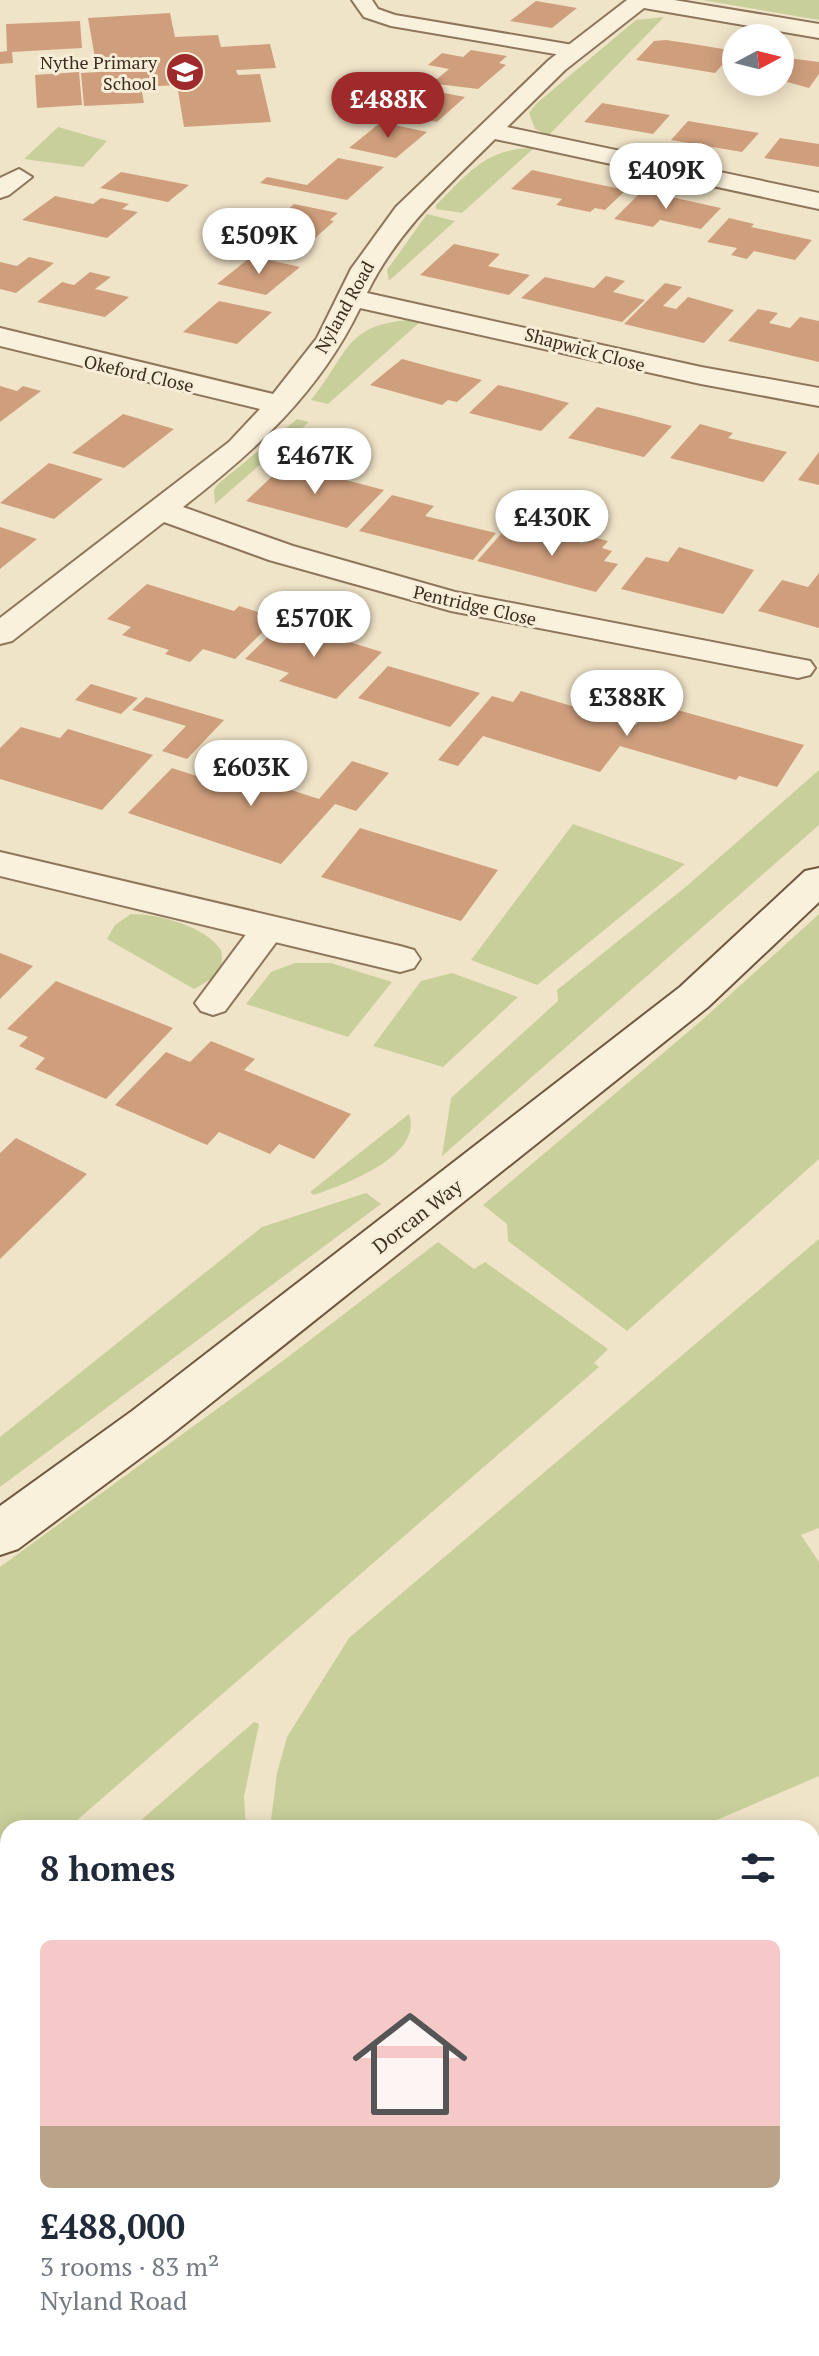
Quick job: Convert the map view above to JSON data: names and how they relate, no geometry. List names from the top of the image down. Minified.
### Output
{"streets":{"street":["Nyland Road","Shapwick Close","Okeford Close","Pentridge Close","Dorcan Way"]},"crossings":[["Nyland Road","Shapwick Close"],["Nyland Road","Okeford Close"],["Nyland Road","Pentridge Close"]],"places":{"school or university":["Nythe Primary School"]},"north":"right","page":{"price":["£488K","£409K","£509K","£467K","£430K","£570K","£388K","£603K"],"heading":"8 homes","list":[{"name":"£488,000","note":"3 rooms · 83 m² · Nyland Road"}]}}
